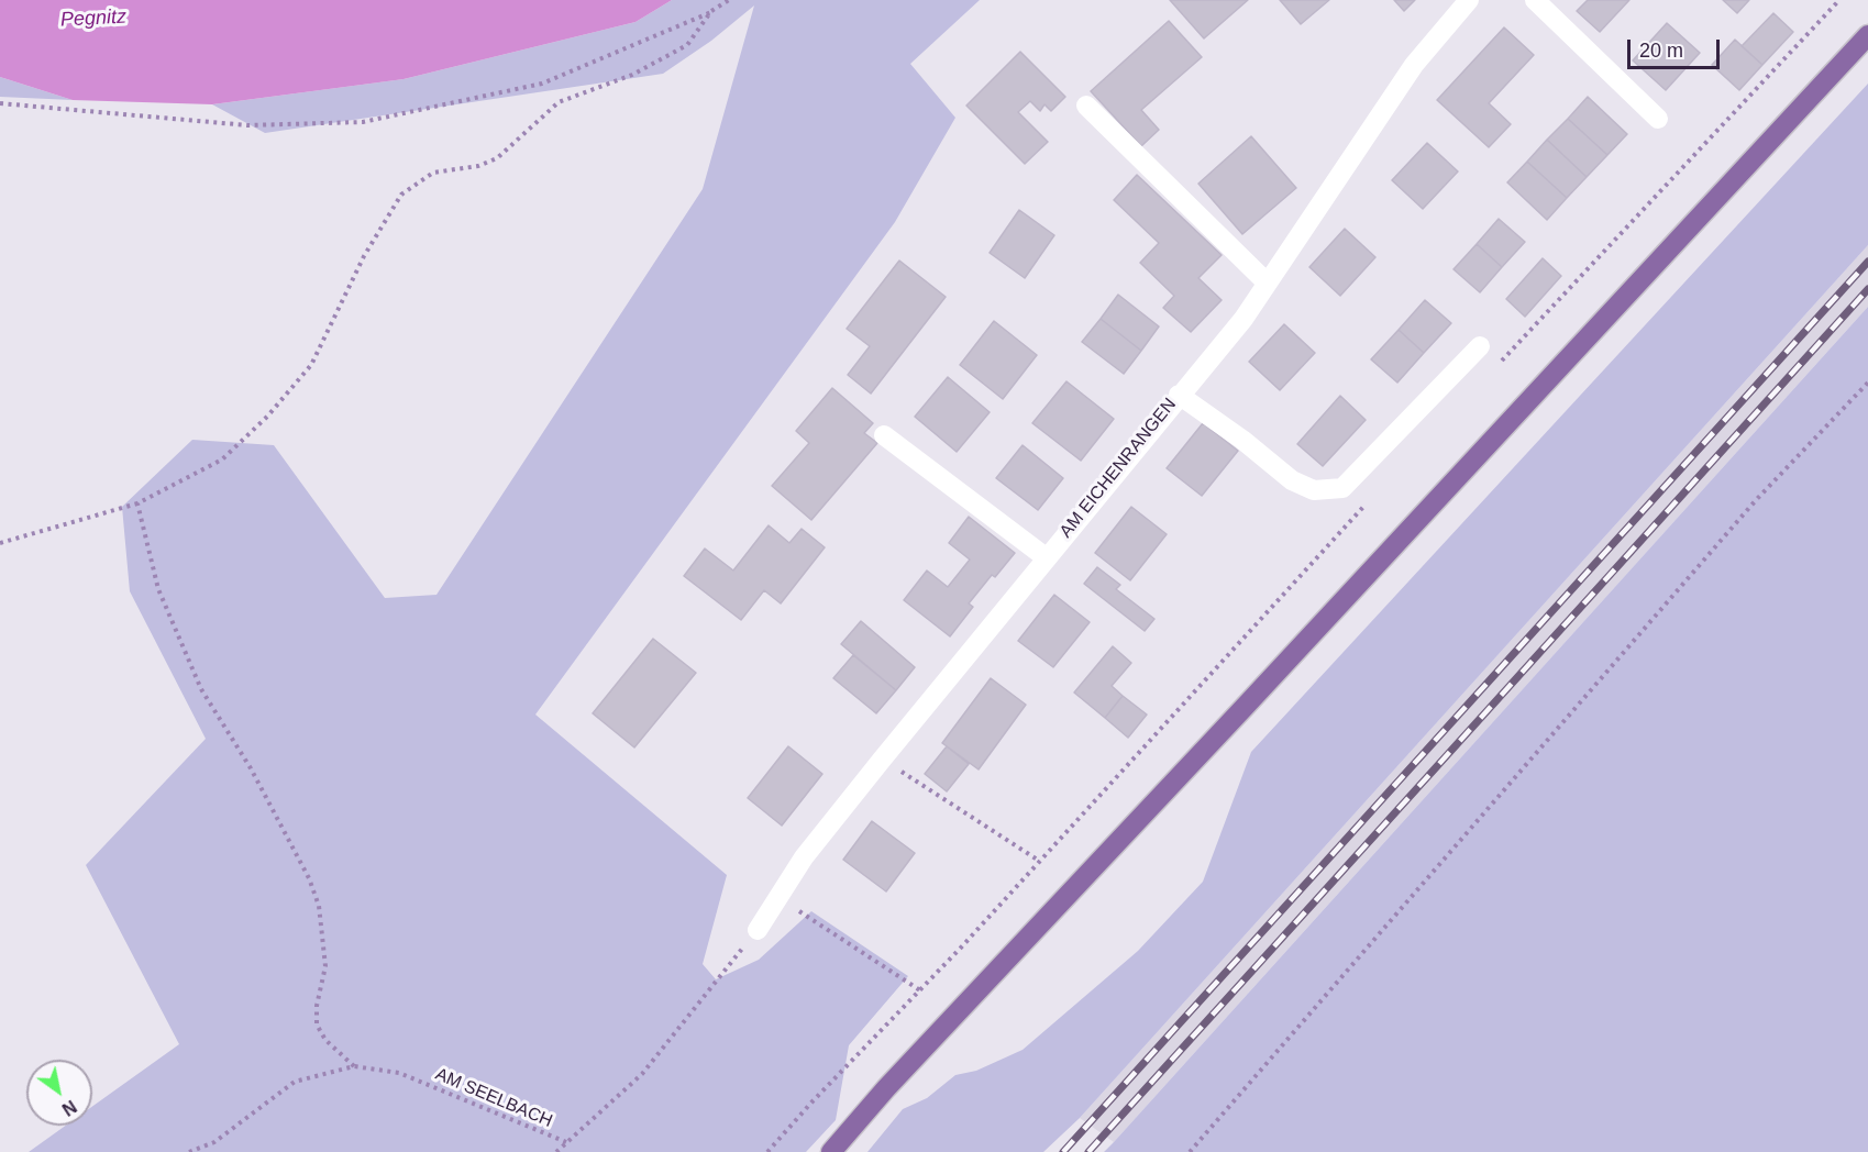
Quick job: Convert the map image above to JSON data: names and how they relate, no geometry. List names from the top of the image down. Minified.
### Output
{"streets":{"street":["AM EICHENRANGEN"],"path":["AM SEELBACH"]},"crossings":[["AM EICHENRANGEN","AM SEELBACH"]],"water":["Pegnitz"],"scale_bar":"20 m","north":"bottom right"}
